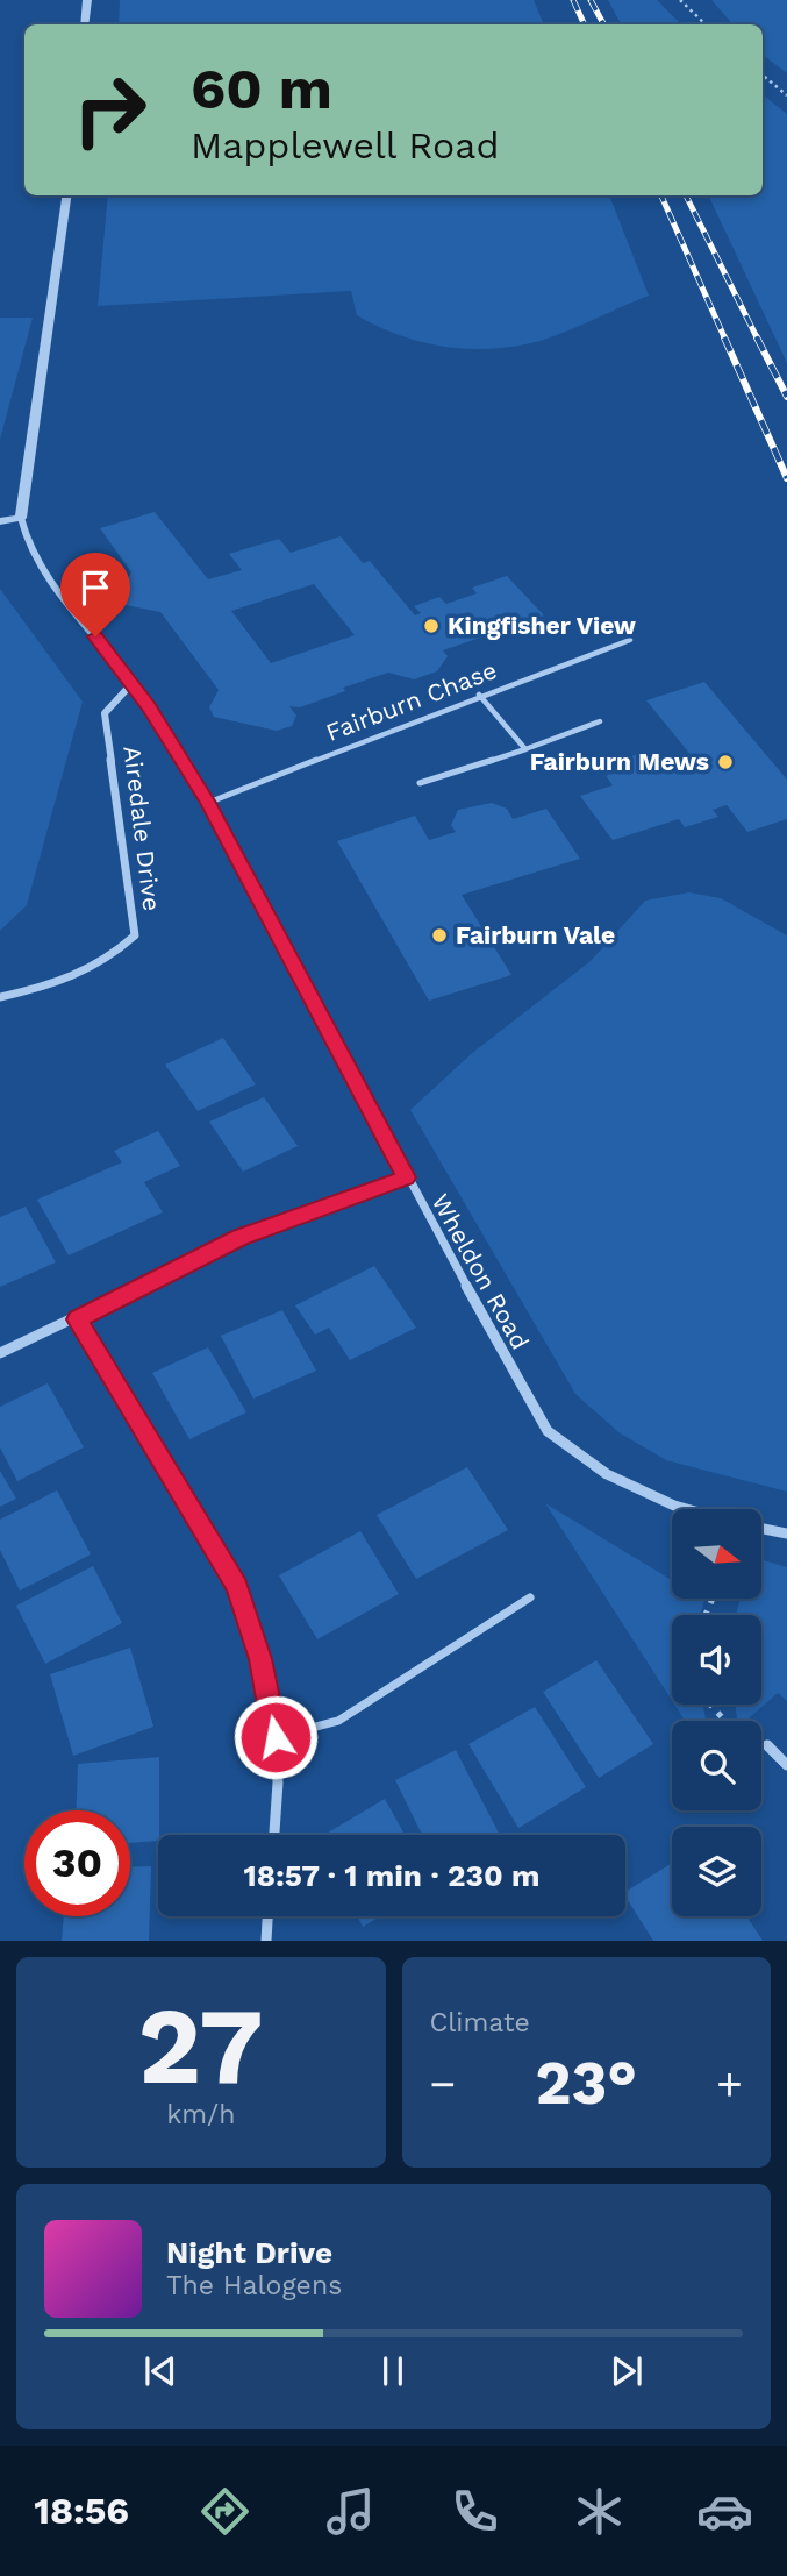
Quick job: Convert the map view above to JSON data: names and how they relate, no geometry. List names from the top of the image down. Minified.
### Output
{"streets":{"street":["Airedale Drive","Wheldon Road"],"lane":["Fairburn Chase"]},"crossings":[["Fairburn Chase","Wheldon Road"],["Airedale Drive","Wheldon Road"]],"places":["Kingfisher View","Fairburn Mews","Fairburn Vale"],"north":"right","page":{"turn":["60 m","Mapplewell Road"],"limit":"30","trip":"18:57 · 1 min · 230 m","tile":[["27","km/h"],"Climate"],"heat":["−","23°","+"],"song":["Night Drive","The Halogens"],"tabs":"18:56"}}
